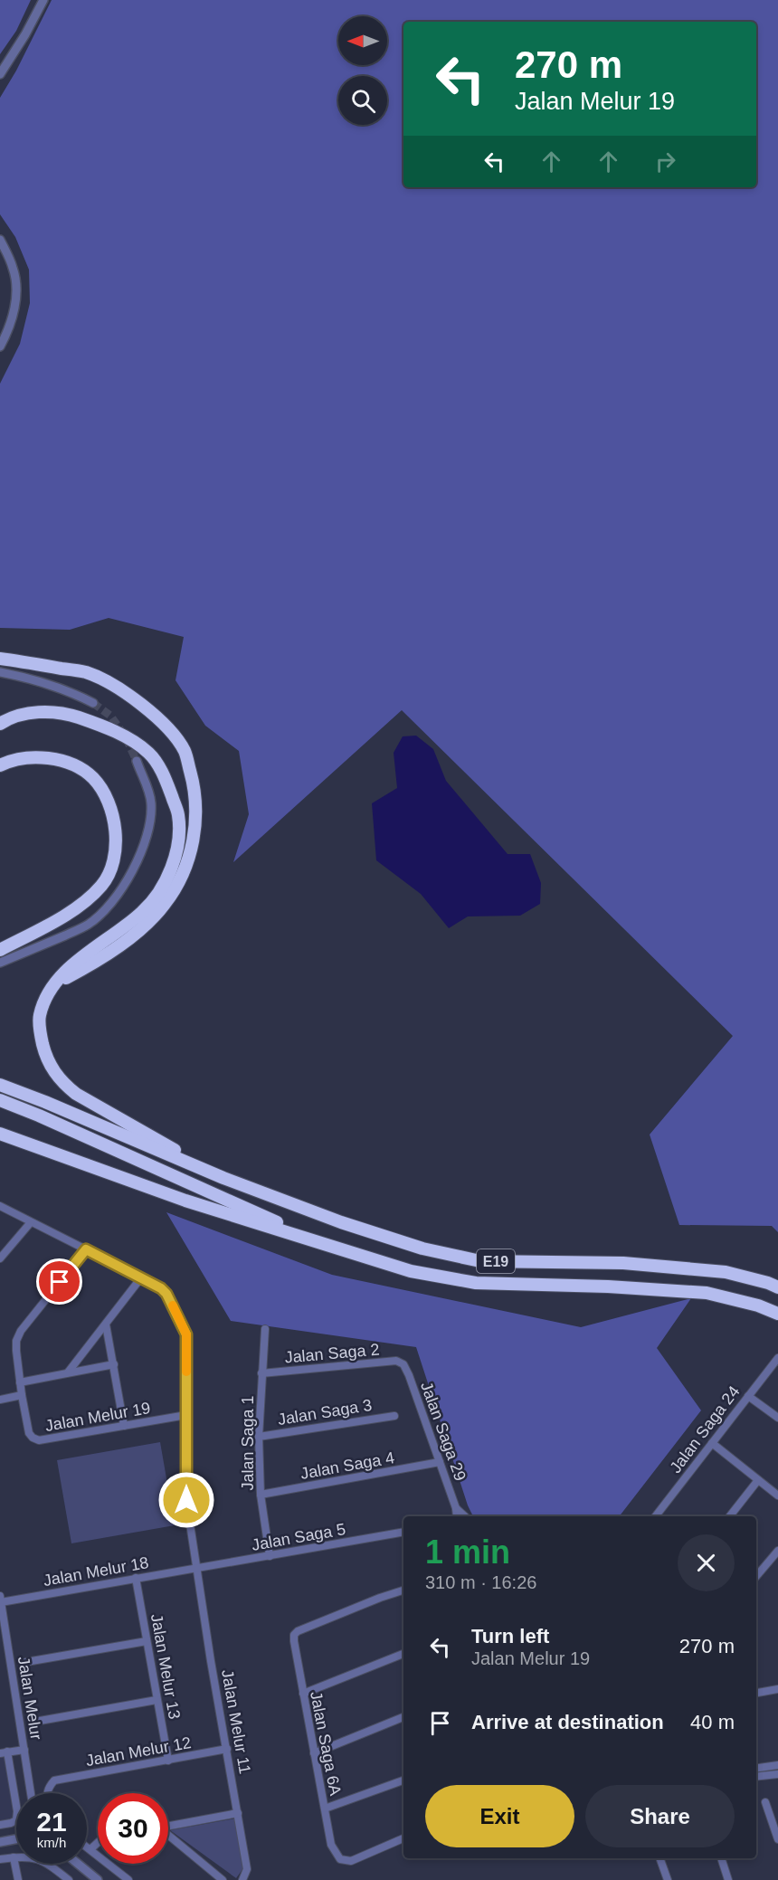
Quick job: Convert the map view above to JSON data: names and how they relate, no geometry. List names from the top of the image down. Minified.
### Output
{"streets":{"highway":["E19"],"street":["Jalan Saga 2","Jalan Saga 3","Jalan Melur 19","Jalan Saga 24","Jalan Saga 29","Jalan Saga 1","Jalan Saga 4","Jalan Saga 5","Jalan Melur 18","Jalan Melur 13","Jalan Melur","Jalan Melur 11","Jalan Saga 6A","Jalan Melur 12"]},"crossings":[["Jalan Saga 2","Jalan Saga 29"],["Jalan Saga 2","Jalan Saga 1"],["Jalan Saga 3","Jalan Saga 1"],["Jalan Melur 19","Jalan Melur 11"],["Jalan Saga 29","Jalan Saga 4"],["Jalan Saga 1","Jalan Saga 4"],["Jalan Saga 1","Jalan Saga 5"],["Jalan Saga 5","Jalan Melur 18"],["Jalan Saga 5","Jalan Melur 11"],["Jalan Melur 18","Jalan Melur 13"],["Jalan Melur 18","Jalan Melur"],["Jalan Melur 18","Jalan Melur 11"],["Jalan Melur 13","Jalan Melur 12"],["Jalan Melur 11","Jalan Melur 12"]],"north":"left","page":{"turn":["270 m","Jalan Melur 19"],"heading":["1 min","310 m · 16:26"],"list":[{"name":"Turn left","note":"Jalan Melur 19","value":"270 m"},{"name":"Arrive at destination","value":"40 m"}],"buttons":["Exit","Share"],"speed":"21 km/h","limit":"30"}}
